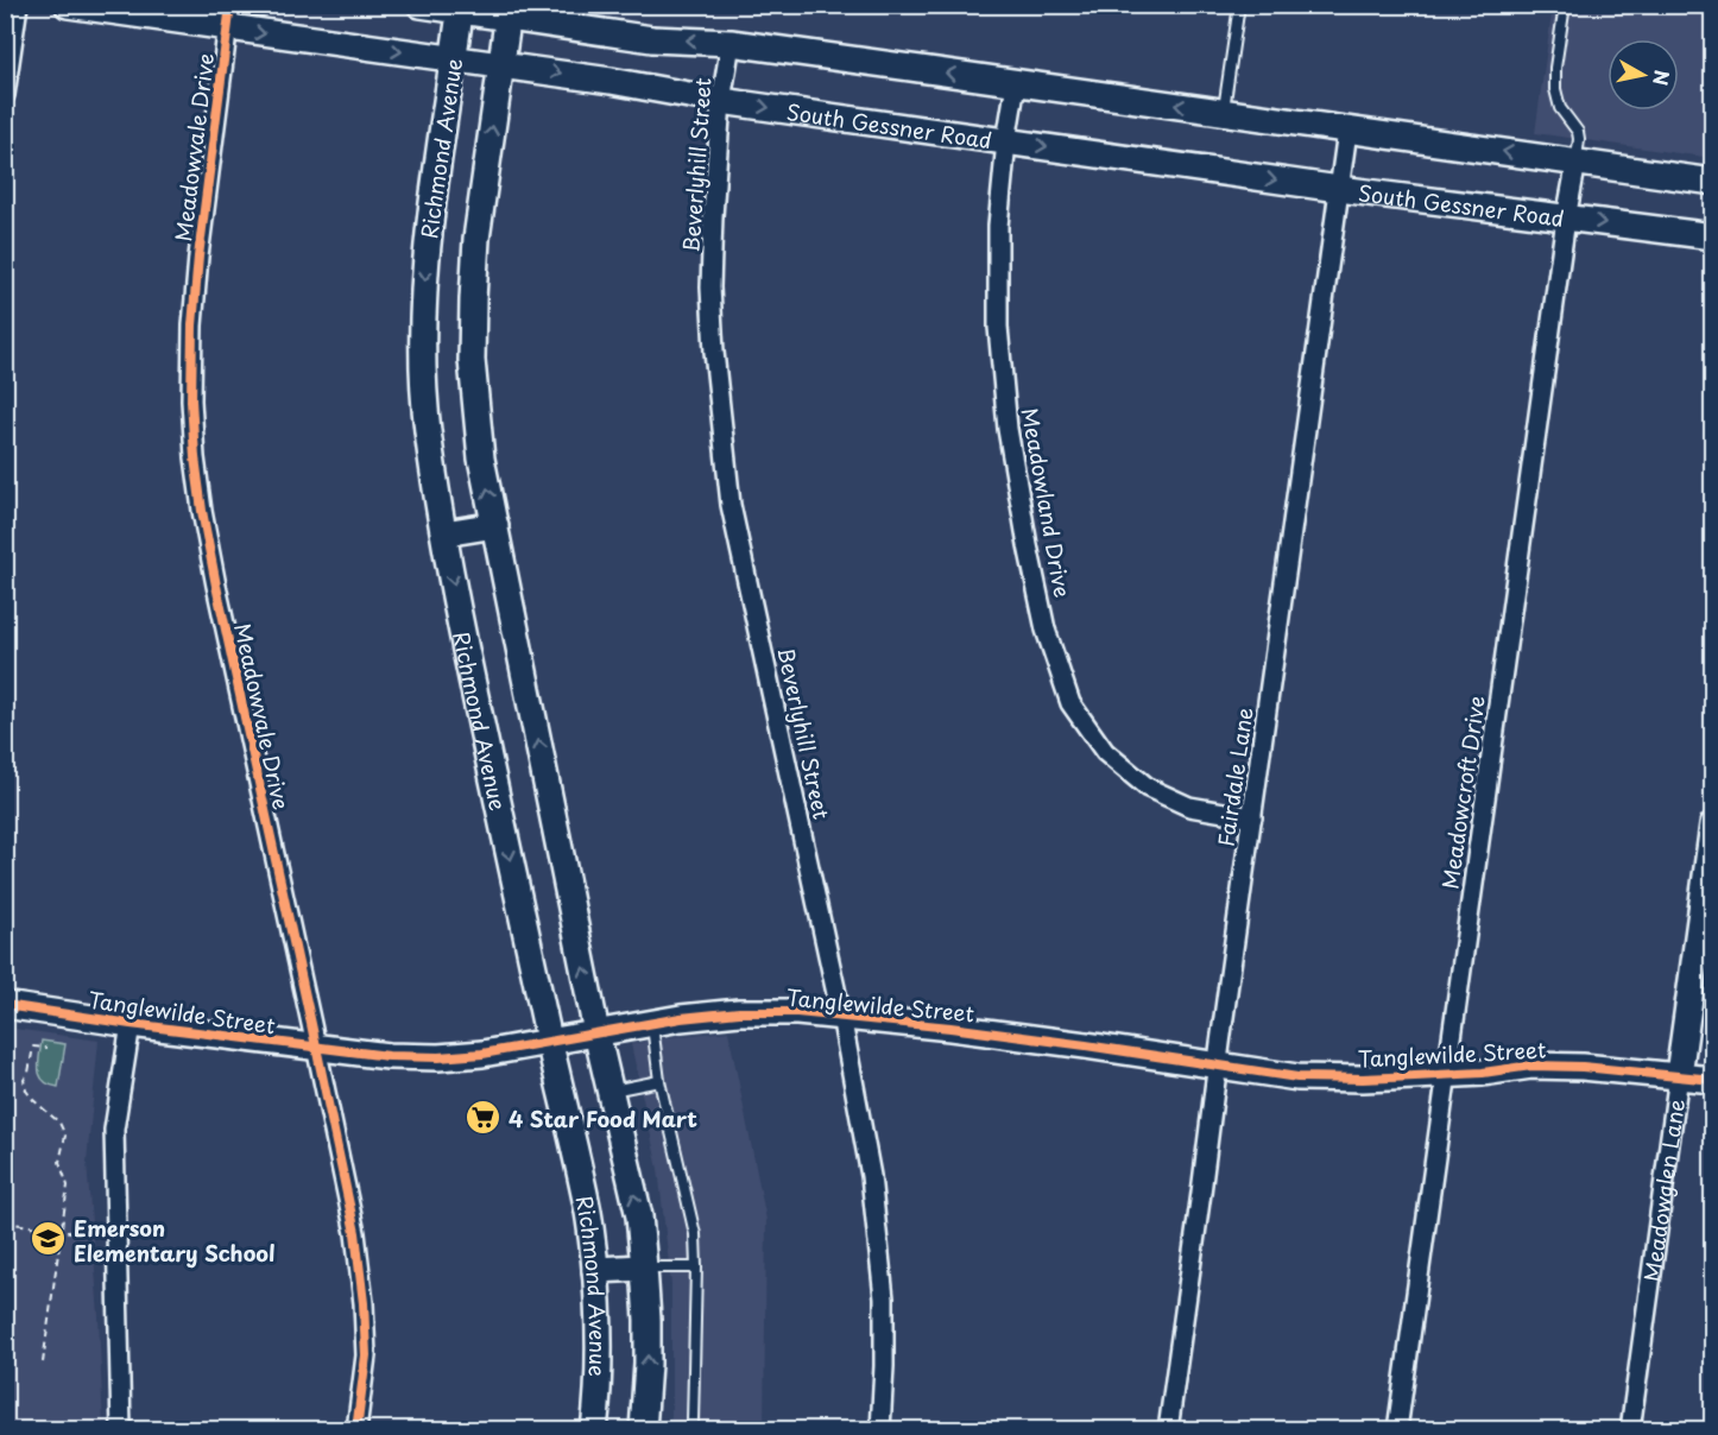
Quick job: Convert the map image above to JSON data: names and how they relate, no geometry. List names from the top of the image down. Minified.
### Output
{"streets":{"main road":["South Gessner Road","Richmond Avenue","Tanglewilde Street","Meadowglen Lane"],"street":["Meadowvale Drive","Beverlyhill Street","Meadowland Drive","Fairdale Lane","Meadowcroft Drive"]},"crossings":[["South Gessner Road","Meadowvale Drive"],["South Gessner Road","Richmond Avenue"],["South Gessner Road","Beverlyhill Street"],["South Gessner Road","Meadowland Drive"],["South Gessner Road","Fairdale Lane"],["South Gessner Road","Meadowcroft Drive"],["Meadowvale Drive","Tanglewilde Street"],["Richmond Avenue","Tanglewilde Street"],["Beverlyhill Street","Tanglewilde Street"],["Meadowland Drive","Fairdale Lane"],["Fairdale Lane","Tanglewilde Street"],["Meadowcroft Drive","Tanglewilde Street"],["Tanglewilde Street","Meadowglen Lane"]],"places":{"supermarket":["4 Star Food Mart"],"school or university":["Emerson Elementary School"]},"north":"right"}
